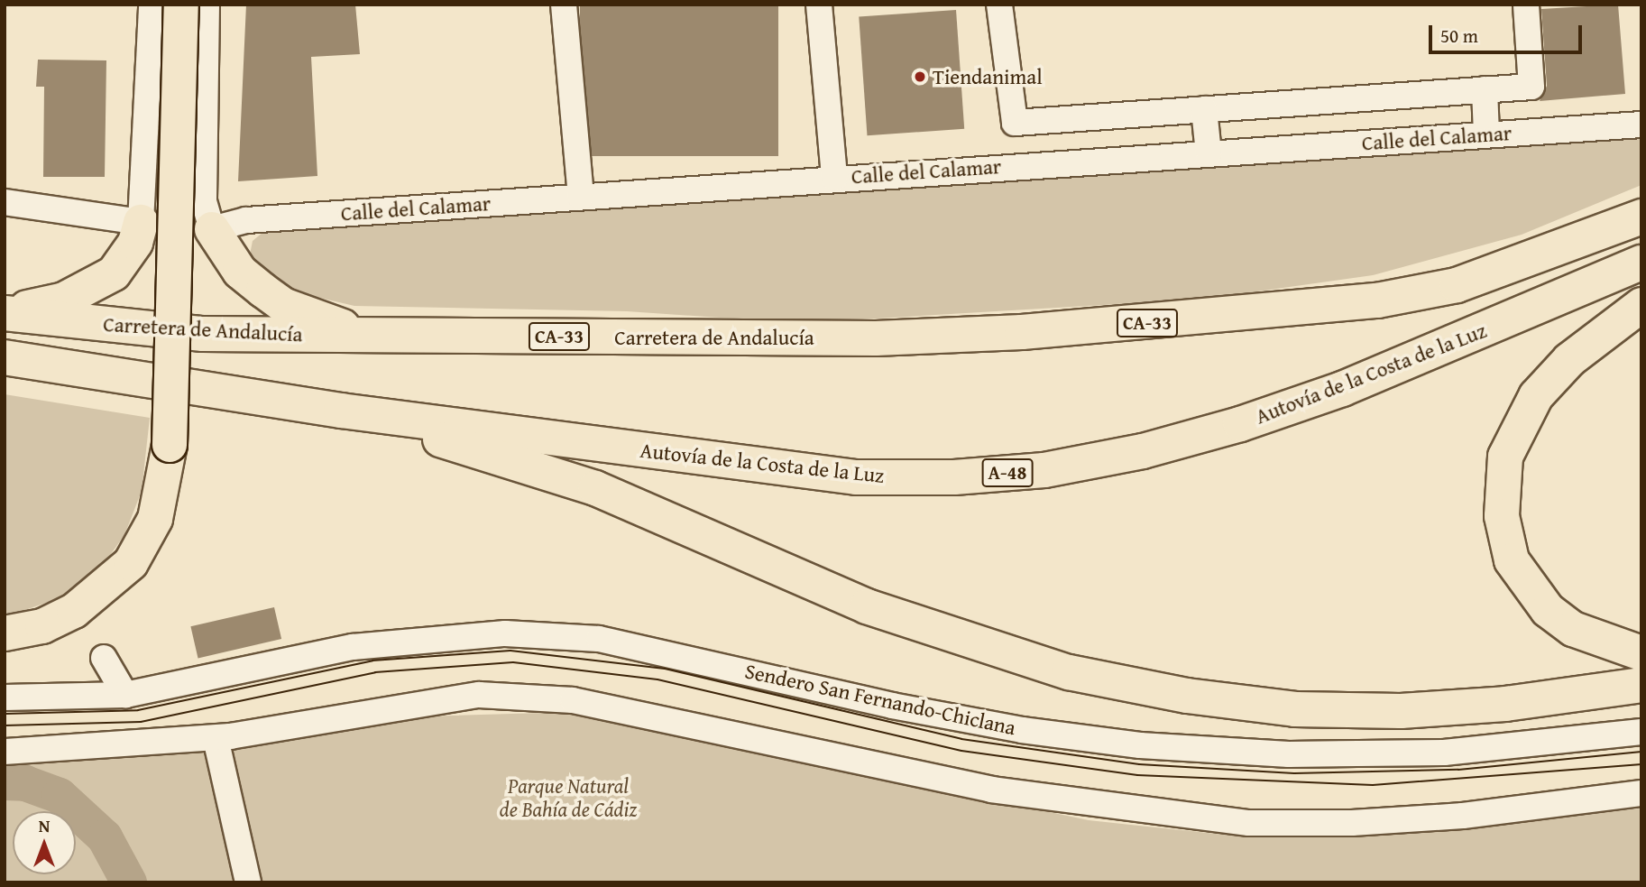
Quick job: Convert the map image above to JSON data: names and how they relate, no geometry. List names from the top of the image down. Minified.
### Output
{"streets":{"highway":["CA-33","Carretera de Andalucía","Autovía de la Costa de la Luz","A-48"],"street":["Calle del Calamar","Sendero San Fernando-Chiclana"]},"parks":["Parque Natural de Bahía de Cádiz"],"places":["Tiendanimal"],"scale_bar":"50 m","north":"top"}
